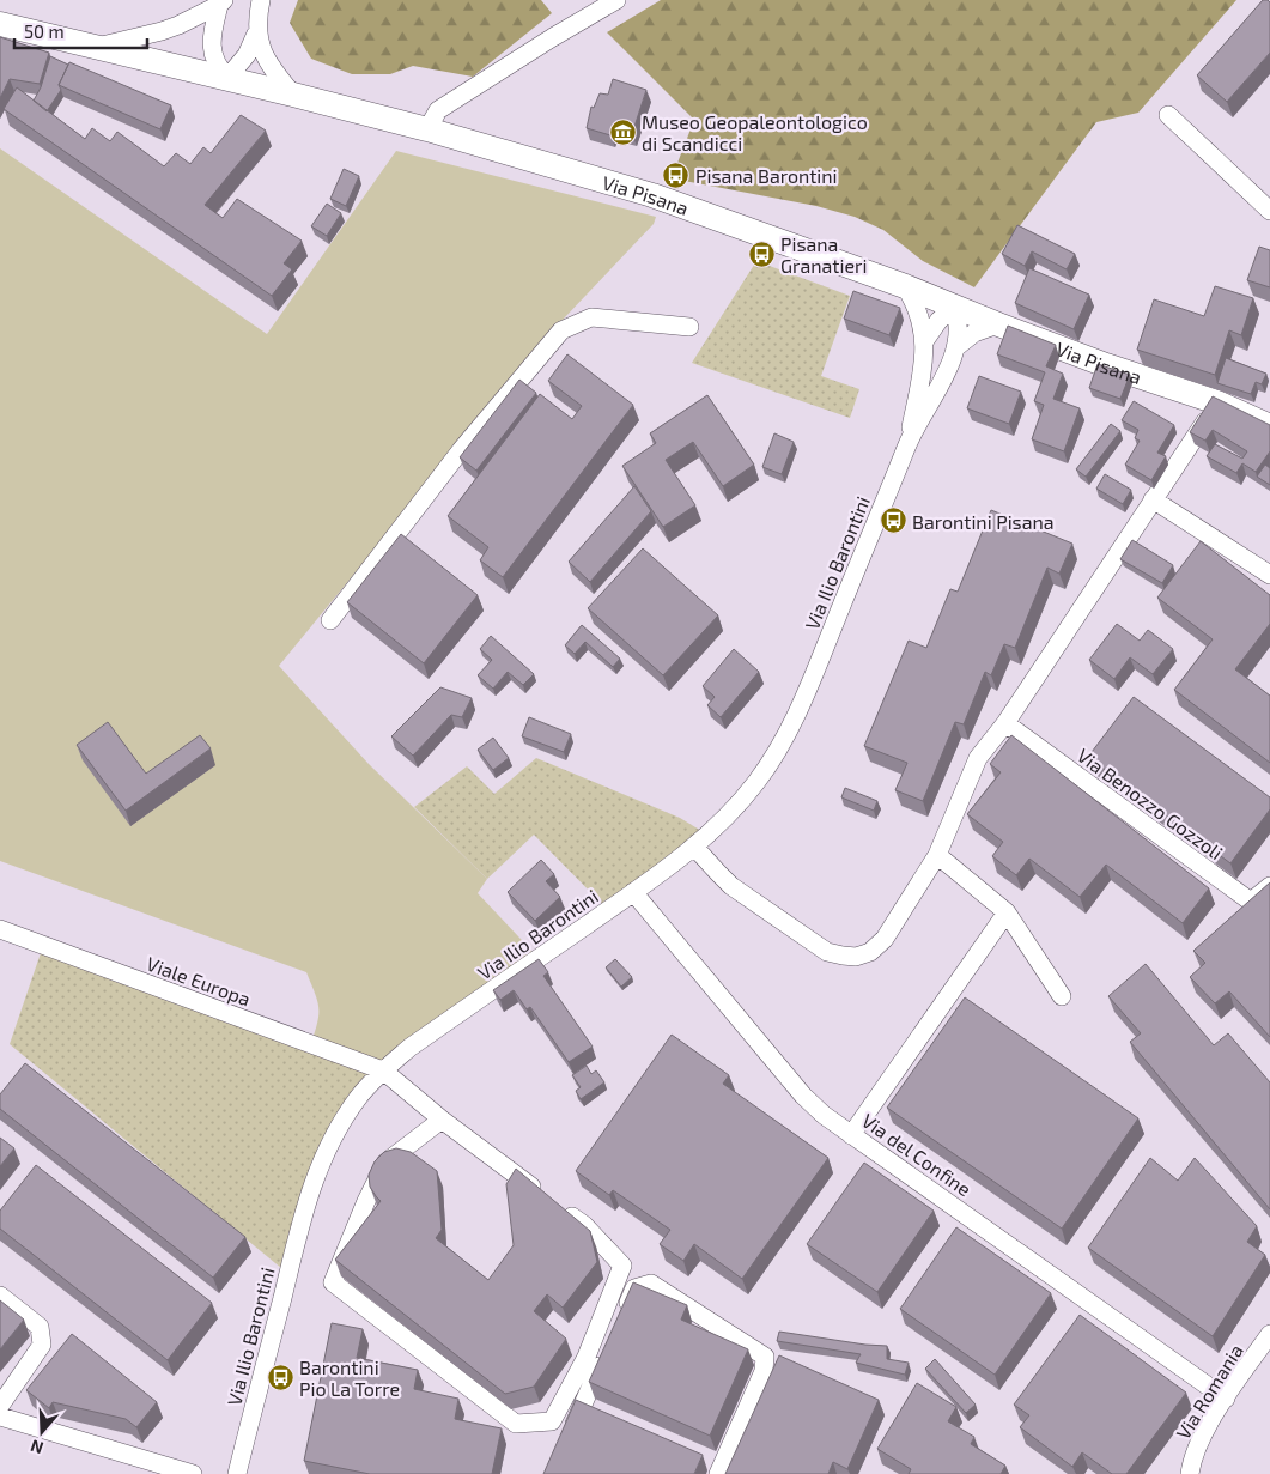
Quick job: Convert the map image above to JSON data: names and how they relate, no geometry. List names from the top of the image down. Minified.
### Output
{"streets":{"main road":["Via Pisana"],"street":["Via Ilio Barontini","Via Benozzo Gozzoli","Viale Europa","Via del Confine","Via Romania"]},"crossings":[["Via Pisana","Via Ilio Barontini"],["Via Ilio Barontini","Viale Europa"],["Via Ilio Barontini","Via del Confine"],["Via del Confine","Via Romania"]],"places":{"museum":["Museo Geopaleontologico di Scandicci"],"bus stop":["Pisana Barontini","Pisana Granatieri","Barontini Pisana","Barontini Pio La Torre"]},"scale_bar":"50 m","north":"bottom"}
